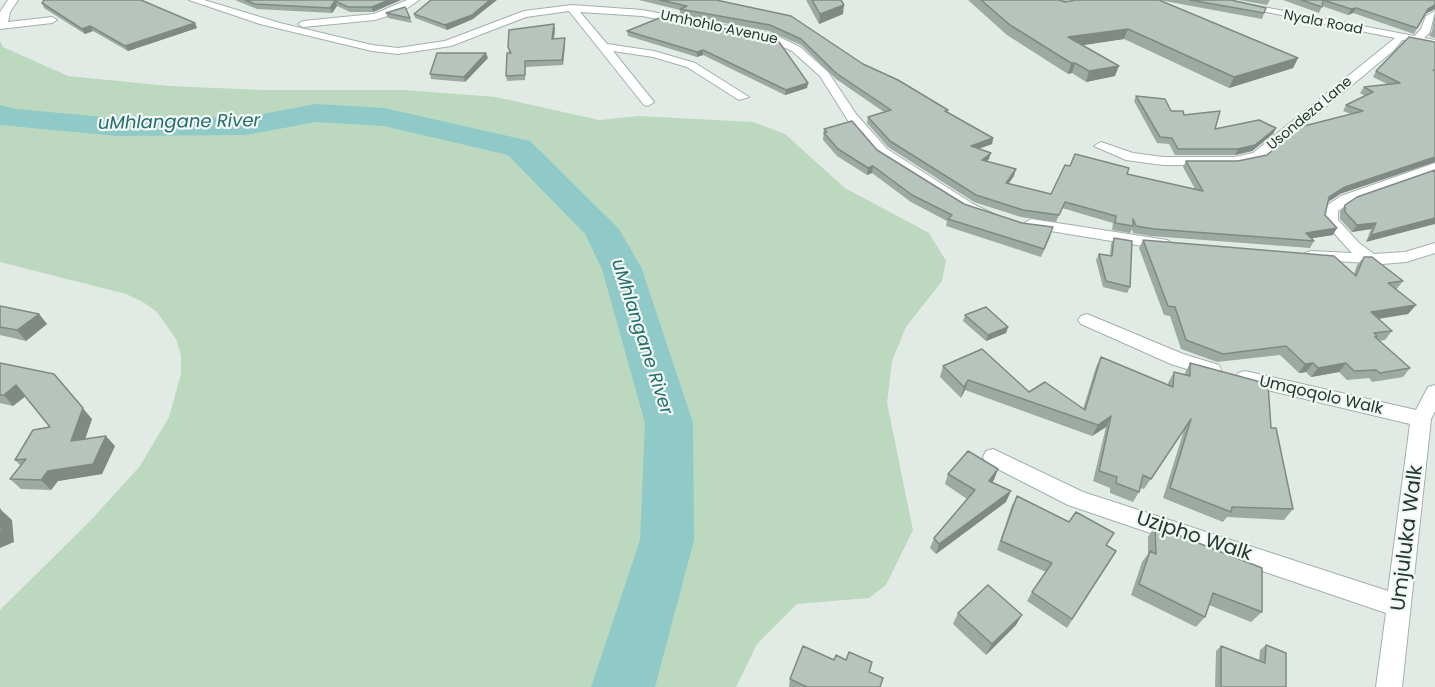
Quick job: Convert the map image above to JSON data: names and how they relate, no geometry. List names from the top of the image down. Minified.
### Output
{"streets":{"street":["Nyala Road","Umhohlo Avenue","Usondeza Lane","Umqoqolo Walk","Uzipho Walk","Umjuluka Walk"]},"crossings":[["Nyala Road","Usondeza Lane"],["Umqoqolo Walk","Umjuluka Walk"],["Uzipho Walk","Umjuluka Walk"]],"water":["uMhlangane River"]}
